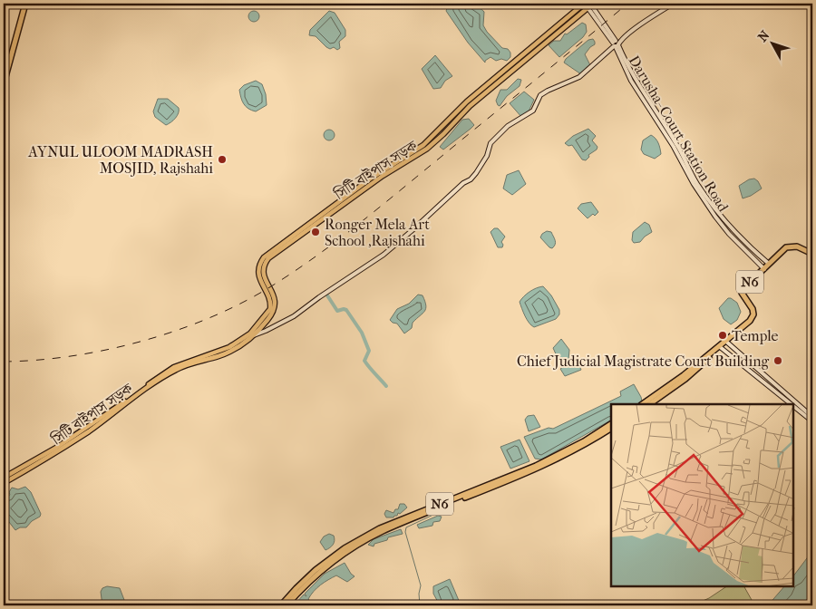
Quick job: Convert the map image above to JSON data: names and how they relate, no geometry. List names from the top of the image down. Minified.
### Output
{"streets":{"highway":["N6"],"main road":["সিটি বাইপাস সড়ক"],"street":["Darusha- Court Station Road"]},"crossings":[["Darusha- Court Station Road","সিটি বাইপাস সড়ক"],["Darusha- Court Station Road","N6"]],"places":["AYNUL ULOOM MADRASH MOSJID, Rajshahi","Ronger Mela Art School ,Rajshahi","Temple","Chief Judicial Magistrate Court Building"],"north":"top left"}
